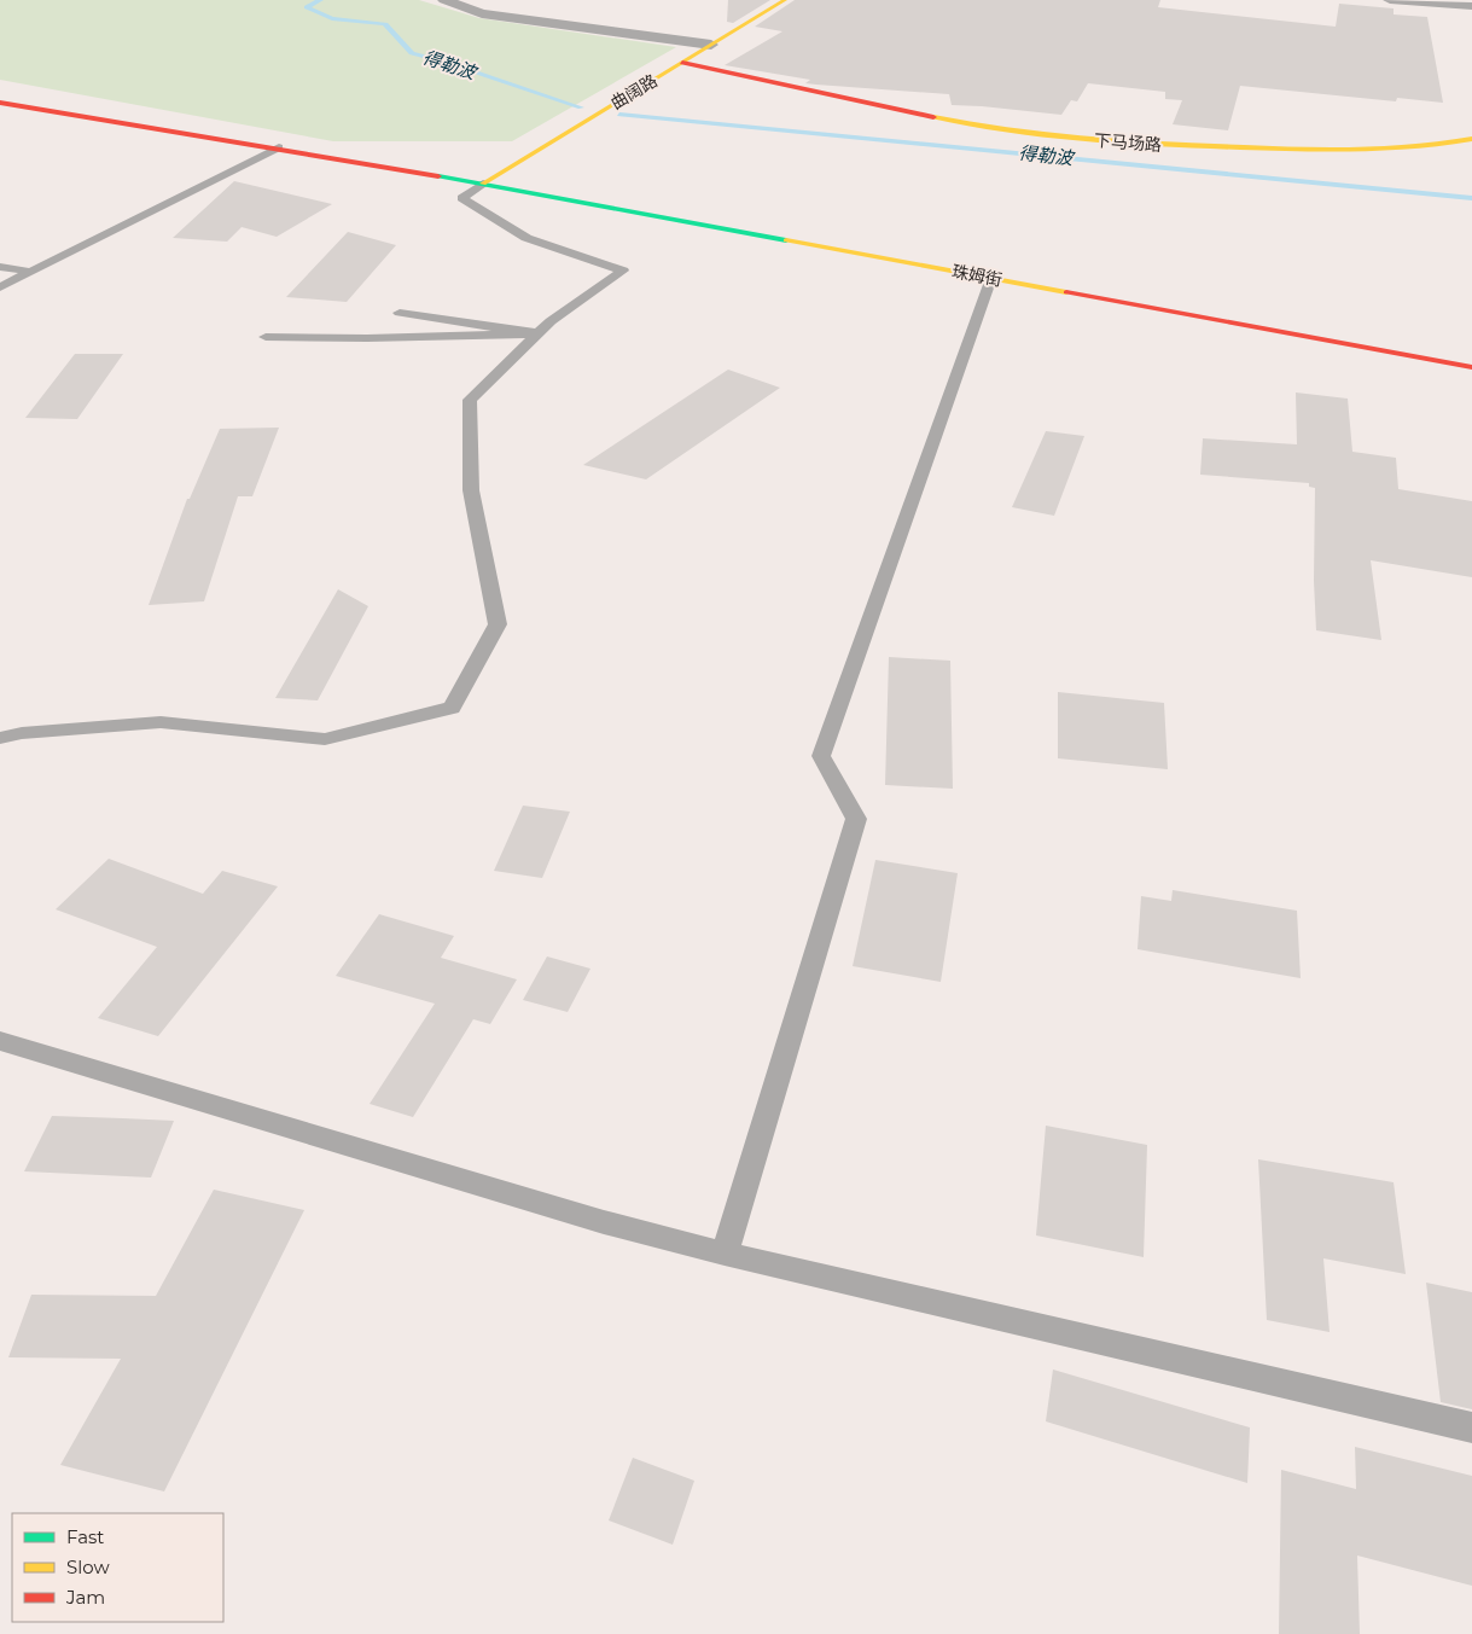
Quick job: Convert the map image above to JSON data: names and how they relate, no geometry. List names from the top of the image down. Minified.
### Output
{"streets":{"street":["曲阔路","下马场路","珠姆街"]},"crossings":[["曲阔路","下马场路"],["曲阔路","珠姆街"]],"water":["得勒波"],"legend":["Fast","Slow","Jam"]}
